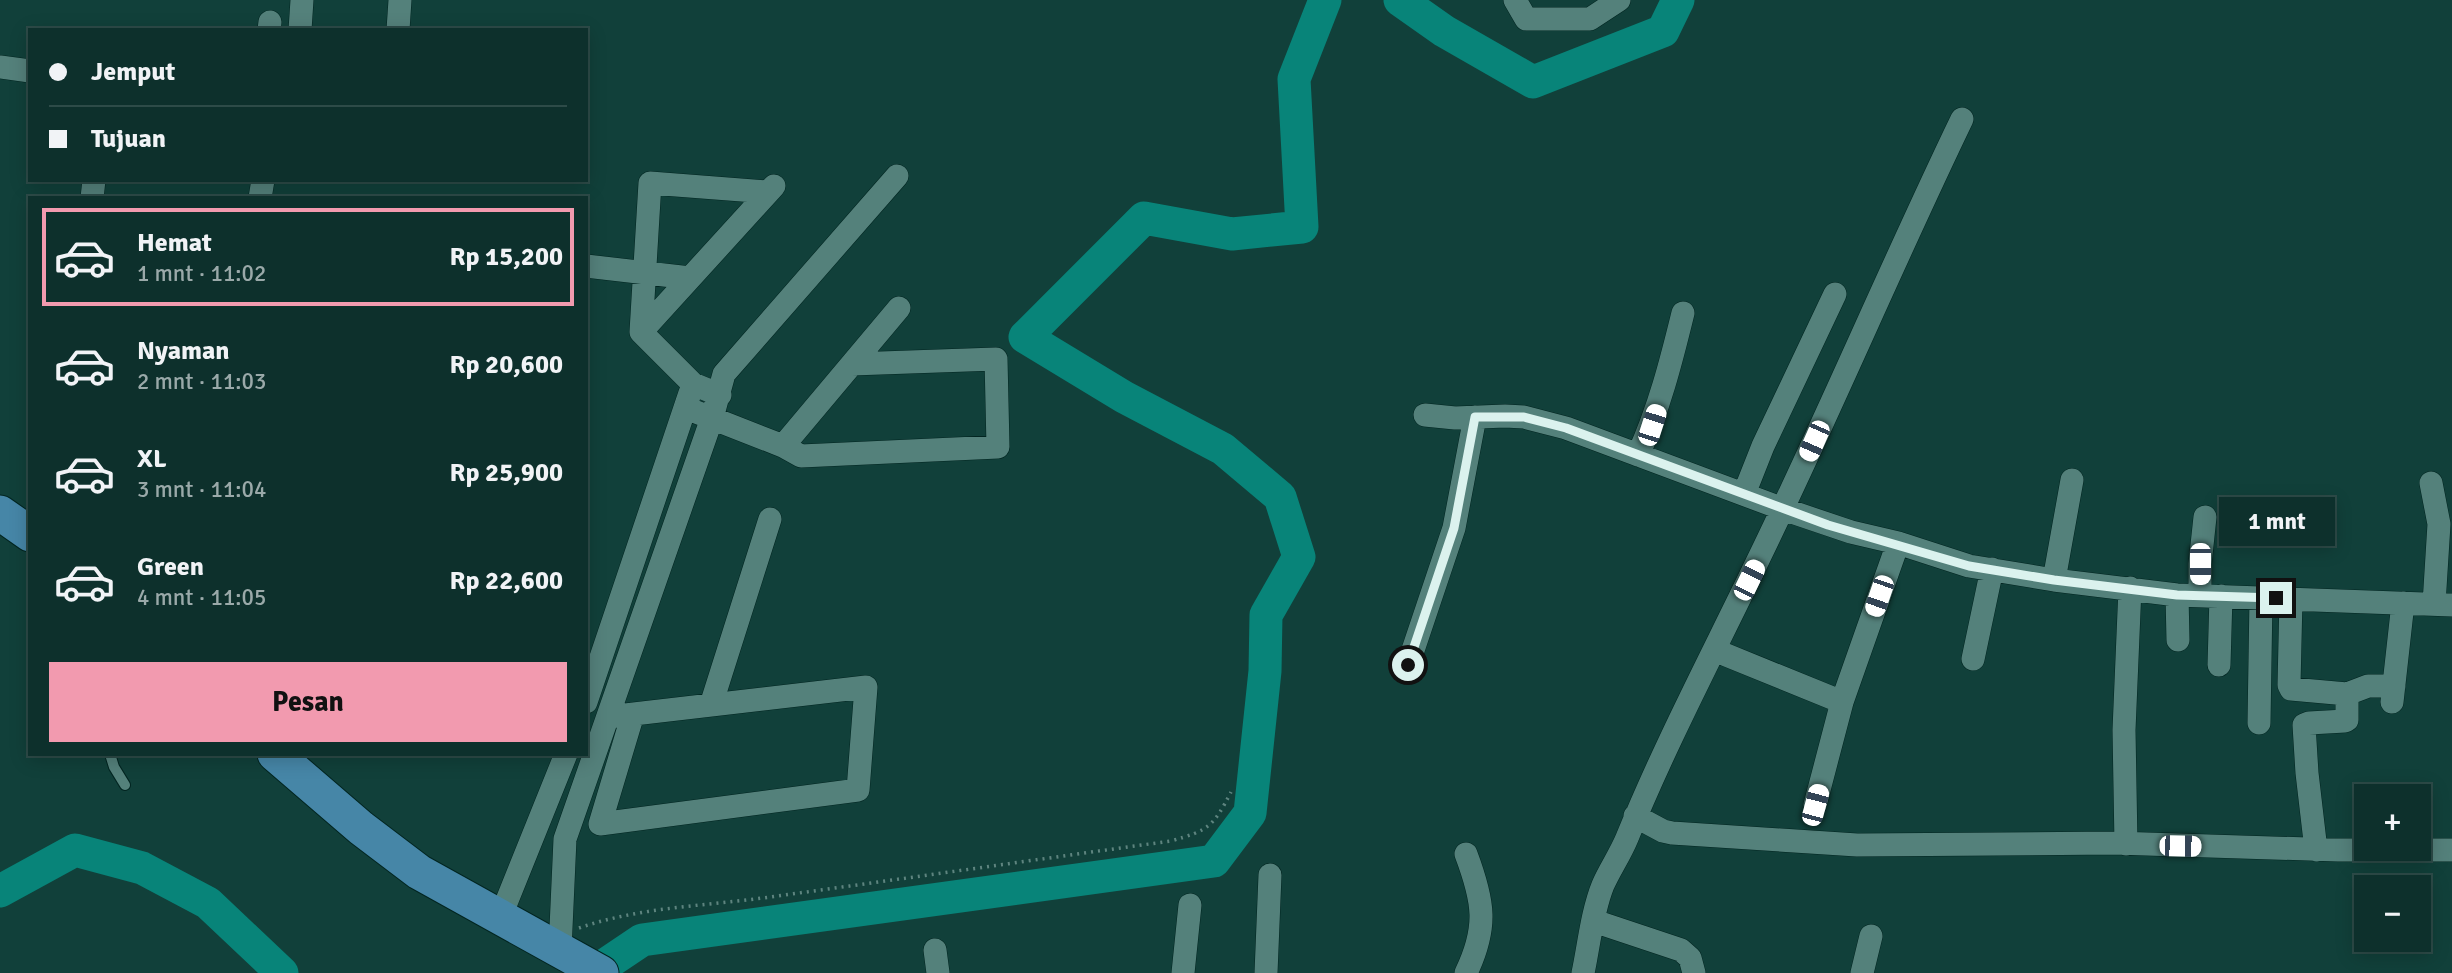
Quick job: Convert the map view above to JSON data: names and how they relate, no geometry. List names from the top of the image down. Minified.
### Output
{"page":{"banner":["Jemput","Tujuan"],"list":[{"name":"Hemat","note":"1 mnt · 11:02","value":"Rp 15,200"},{"name":"Nyaman","note":"2 mnt · 11:03","value":"Rp 20,600"},{"name":"XL","note":"3 mnt · 11:04","value":"Rp 25,900"},{"name":"Green","note":"4 mnt · 11:05","value":"Rp 22,600"}],"bubble":"1 mnt","buttons":"Pesan","map_buttons":["+","−"]}}
